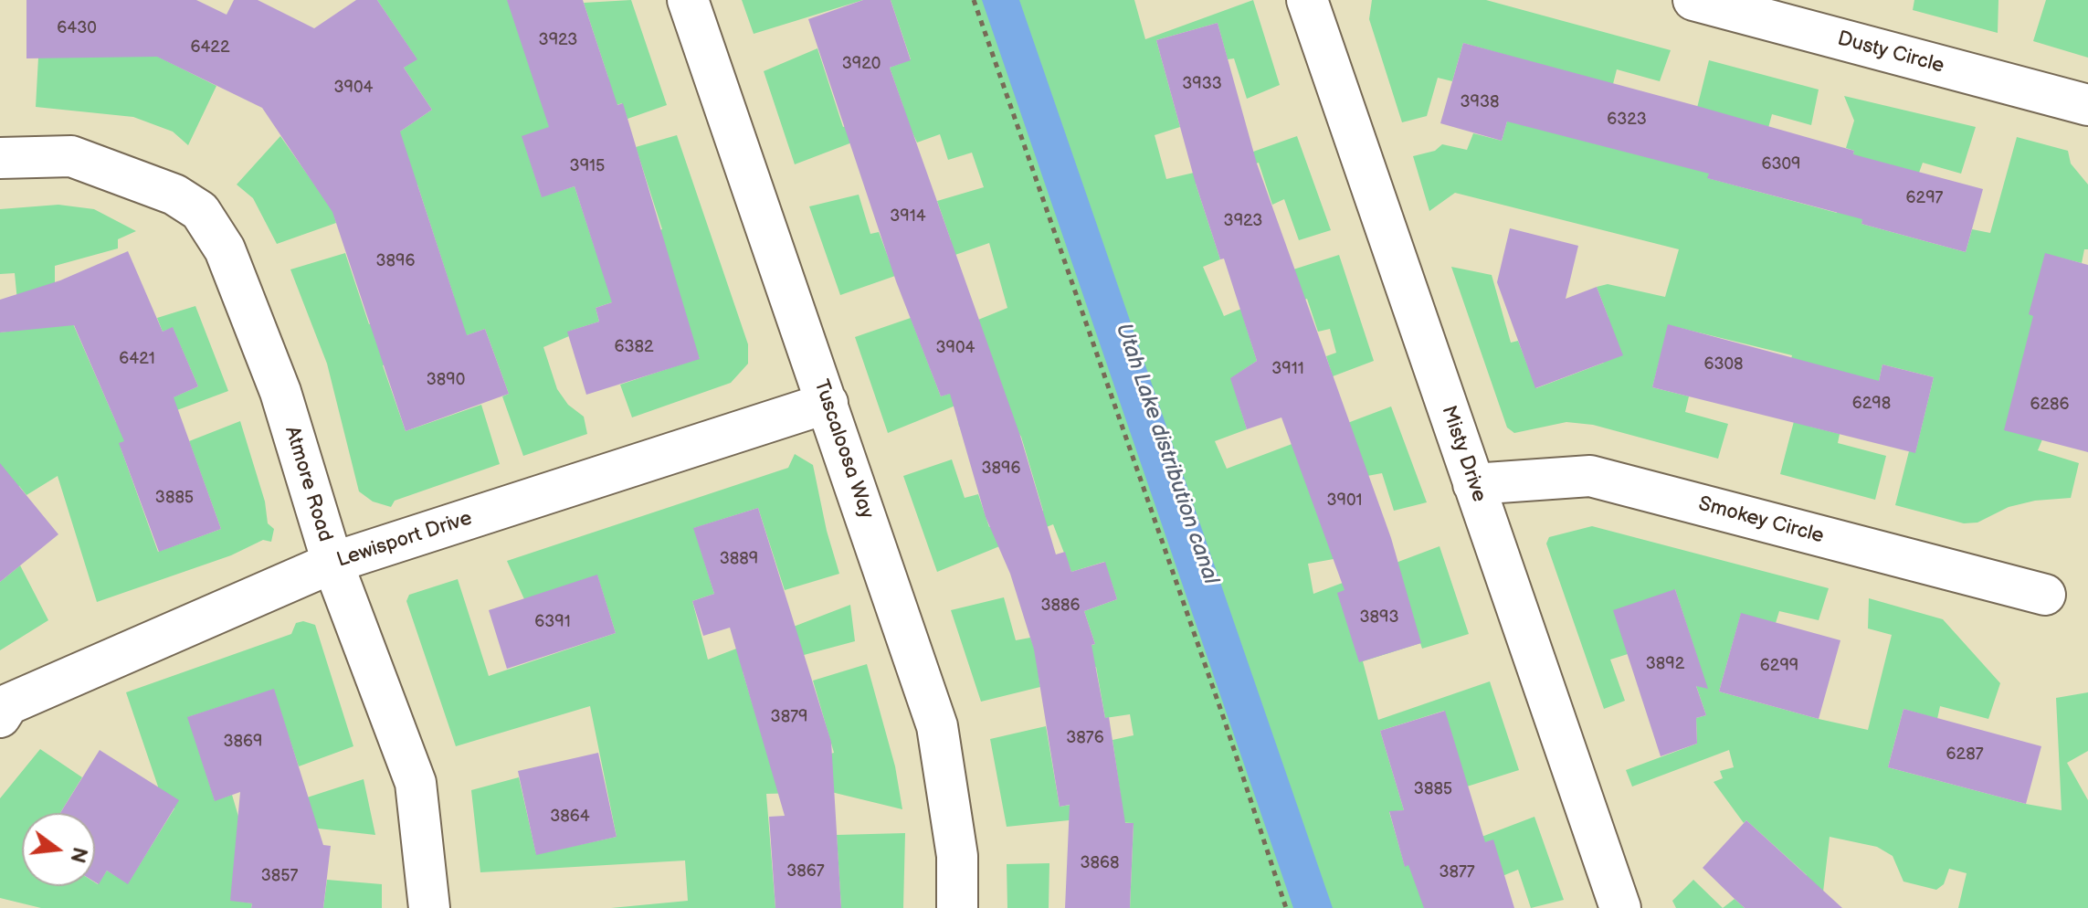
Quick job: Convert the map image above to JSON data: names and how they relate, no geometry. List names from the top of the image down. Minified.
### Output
{"streets":{"street":["Dusty Circle","Tuscaloosa Way","Misty Drive","Atmore Road","Smokey Circle","Lewisport Drive"]},"crossings":[["Tuscaloosa Way","Lewisport Drive"],["Misty Drive","Smokey Circle"],["Atmore Road","Lewisport Drive"]],"water":["Utah Lake distribution canal"],"house_numbers":["6430","3923","6422","3920","3933","3904","3938","6323","6309","3915","6297","3914","3923","3896","6382","3904","6421","6308","3911","3890","6298","6286","3896","3885","3901","3889","3886","3893","6391","3892","6299","3879","3876","3869","6287","3885","3864","3868","3867","3877","3857"],"north":"right"}
